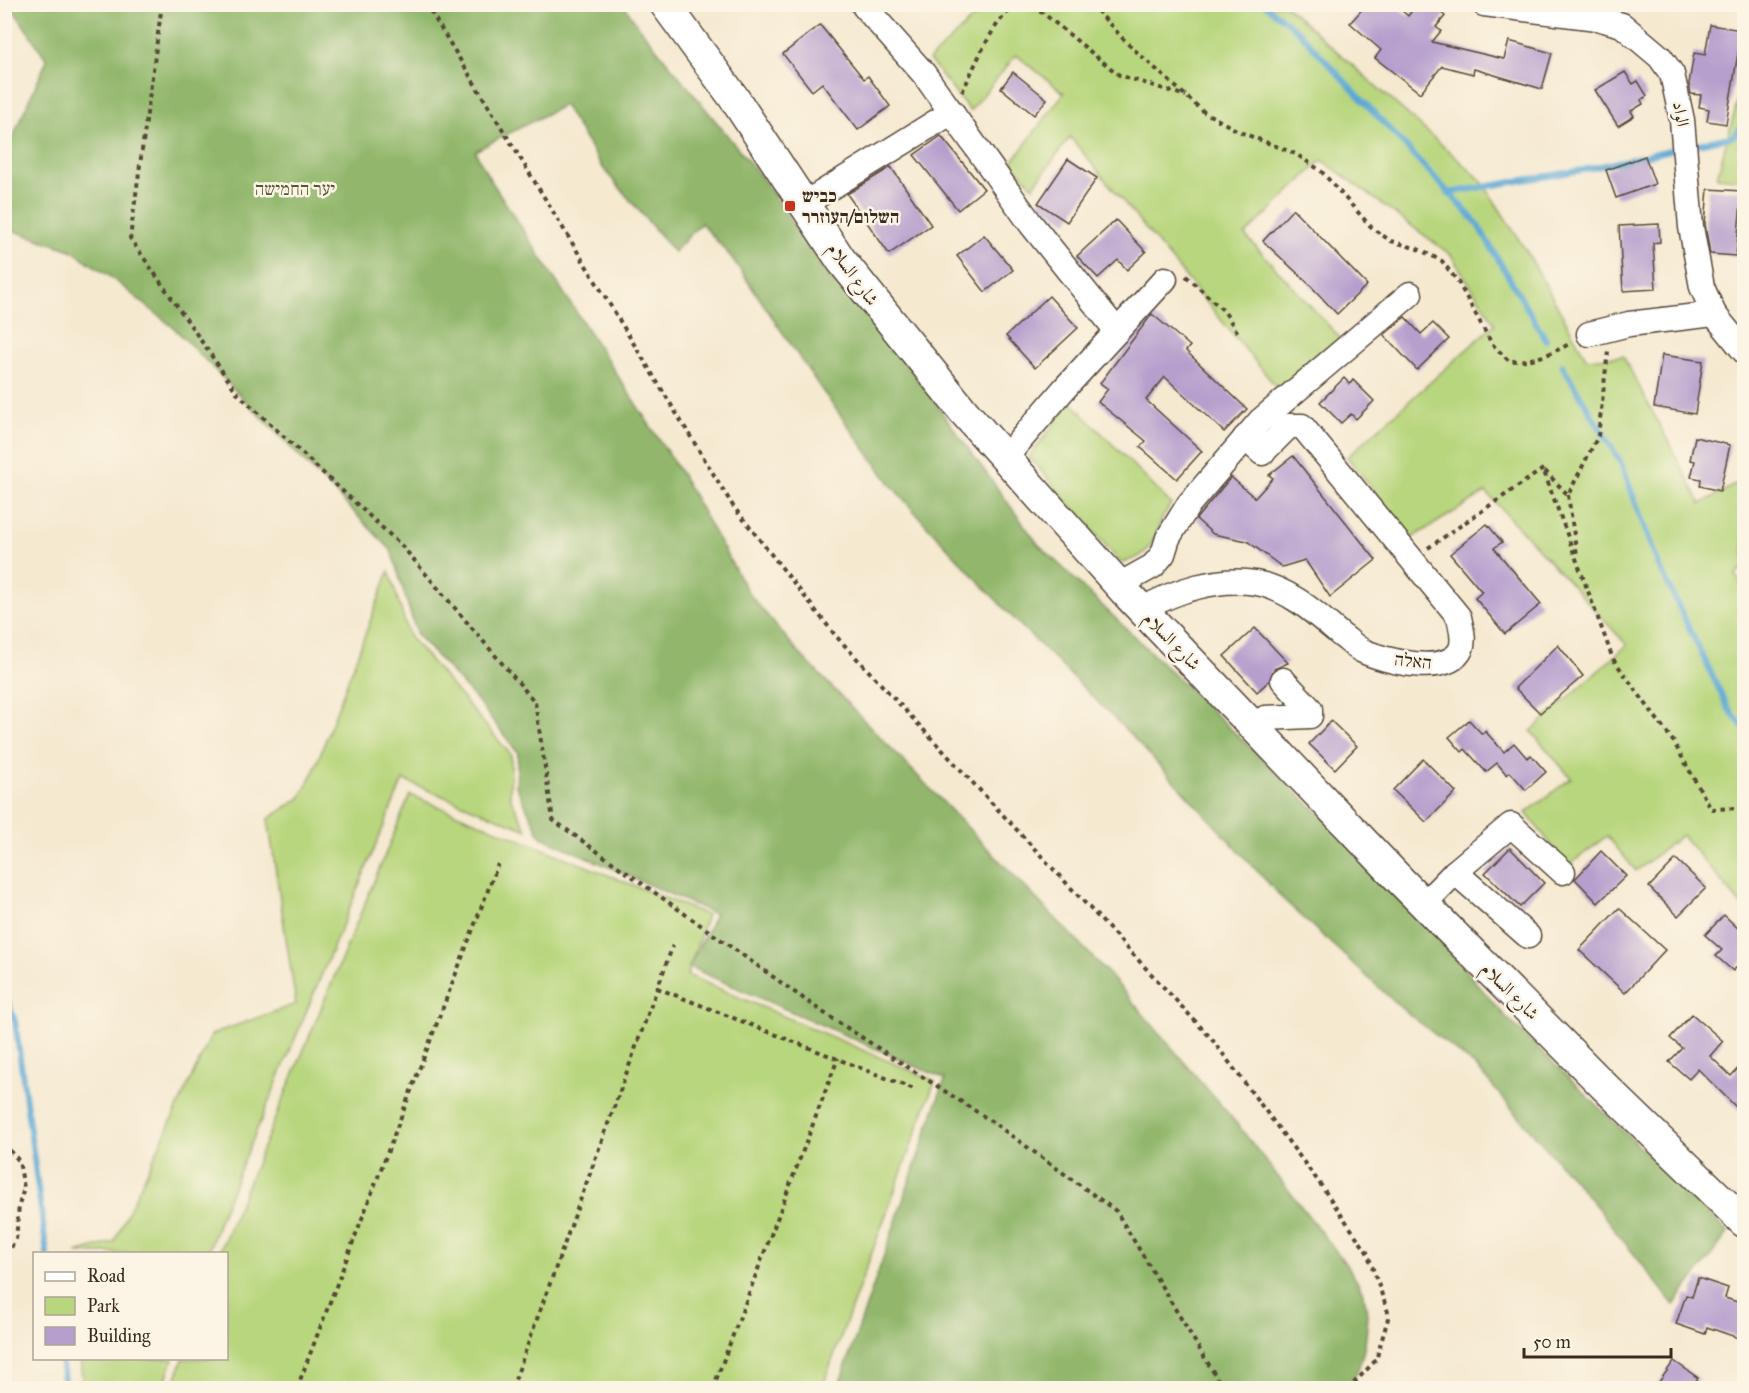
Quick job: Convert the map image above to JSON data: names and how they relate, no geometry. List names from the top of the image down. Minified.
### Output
{"streets":{"main road":["شارع السلام"],"street":["الواد","האלה"]},"crossings":[["شارع السلام","האלה"]],"parks":["יער החמישה"],"places":{"transit":["כביש השלום/העוזרר"]},"legend":["Road","Park","Building"],"scale_bar":"50 m"}
